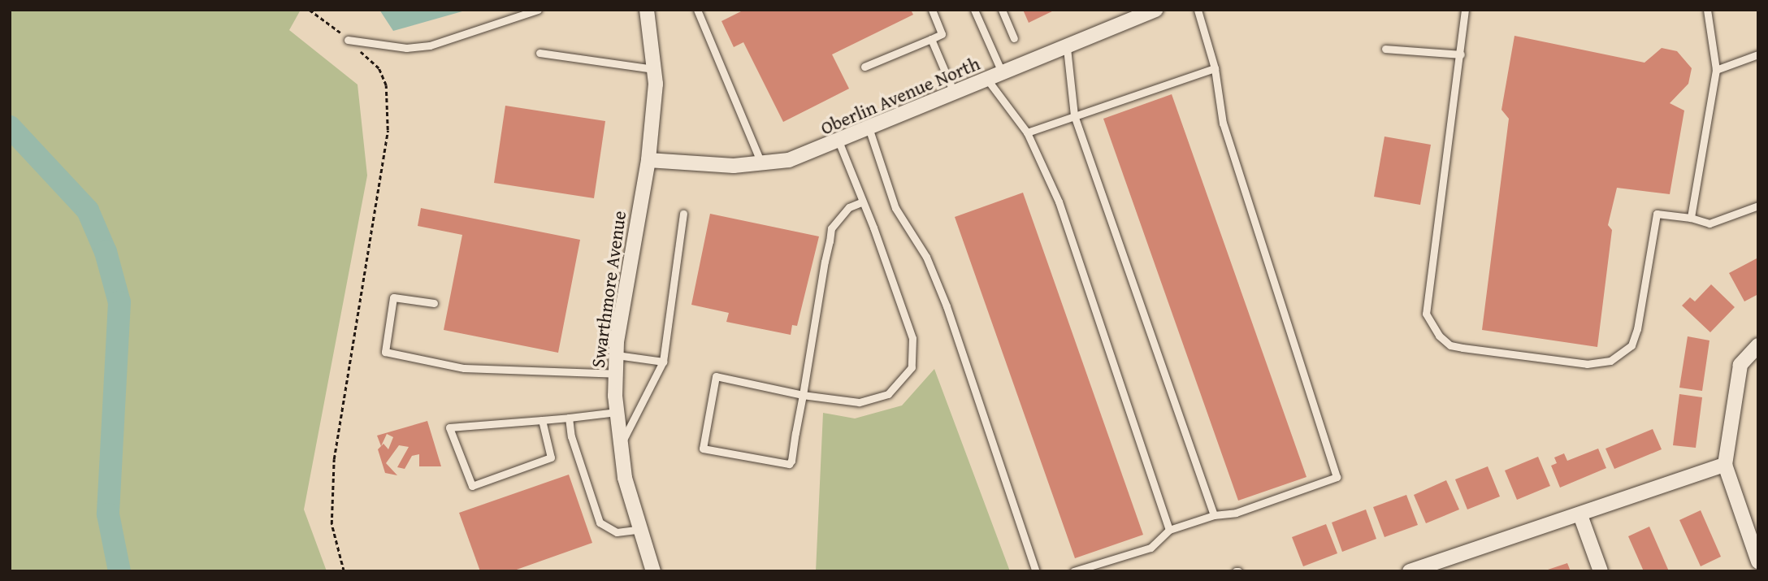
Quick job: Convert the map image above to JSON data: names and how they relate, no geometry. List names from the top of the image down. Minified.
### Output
{"streets":{"street":["Oberlin Avenue North","Swarthmore Avenue"]},"crossings":[["Oberlin Avenue North","Swarthmore Avenue"]]}
